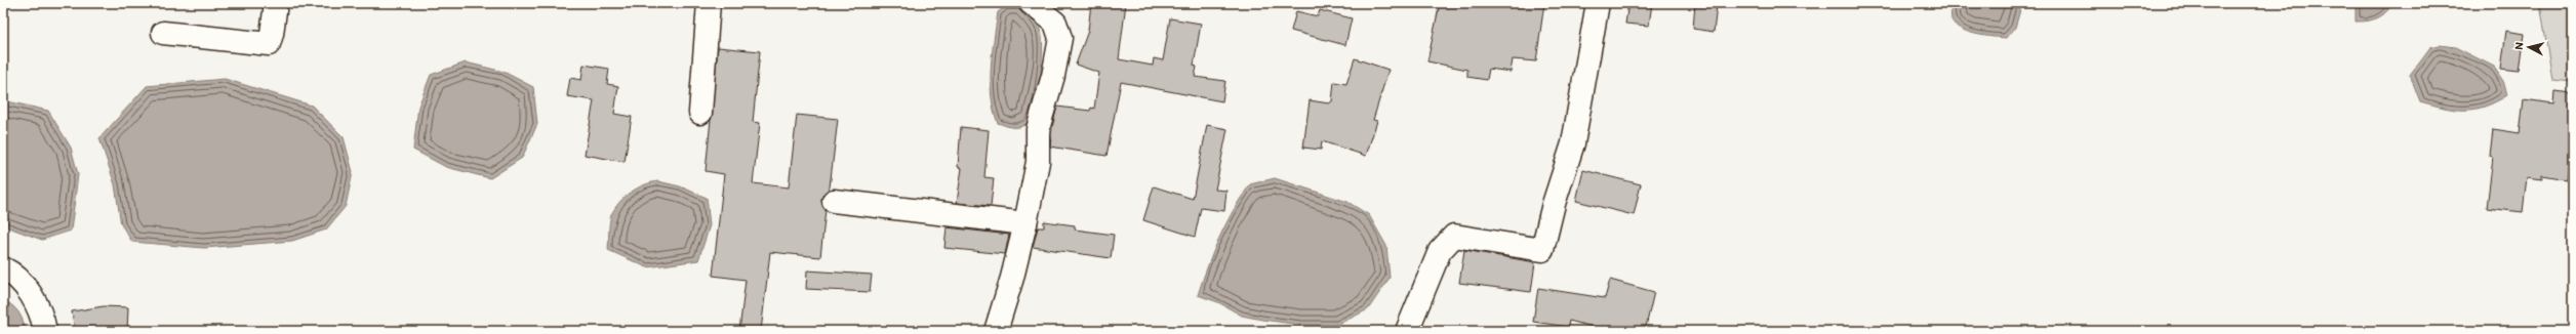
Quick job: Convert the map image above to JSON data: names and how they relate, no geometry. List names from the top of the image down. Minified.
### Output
{"north":"left"}
